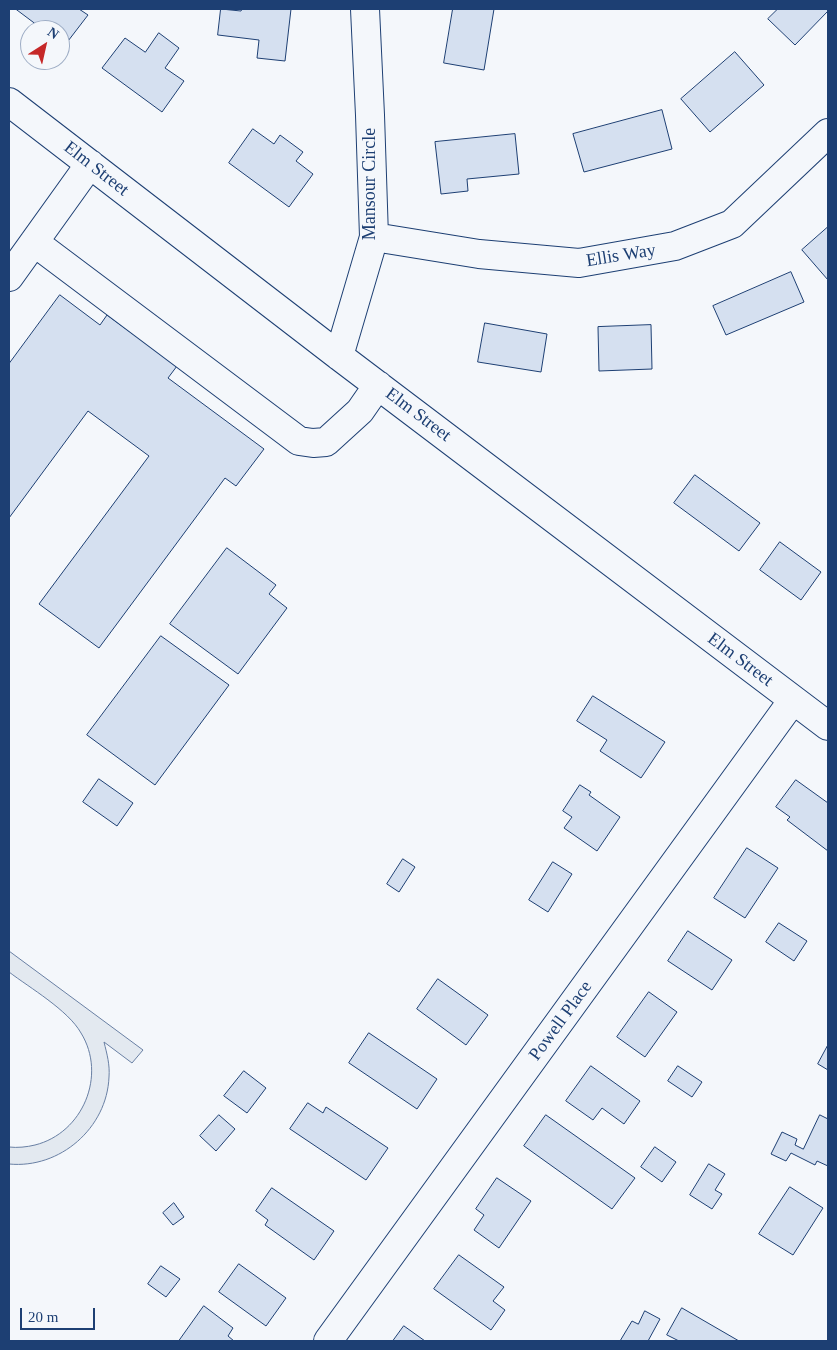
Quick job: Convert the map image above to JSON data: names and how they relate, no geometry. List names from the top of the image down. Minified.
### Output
{"streets":{"street":["Elm Street","Mansour Circle","Ellis Way","Powell Place"]},"crossings":[["Elm Street","Mansour Circle"],["Elm Street","Powell Place"],["Mansour Circle","Ellis Way"]],"scale_bar":"20 m","north":"top right"}
